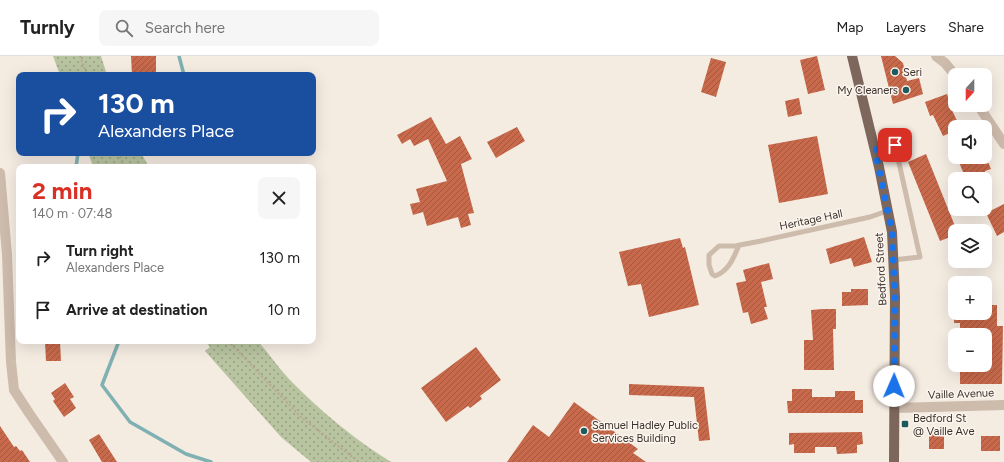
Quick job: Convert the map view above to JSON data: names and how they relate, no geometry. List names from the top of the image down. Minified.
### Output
{"streets":{"main road":["Bedford Street"],"street":["Vaille Avenue"],"lane":["Heritage Hall"]},"crossings":[["Heritage Hall","Bedford Street"],["Bedford Street","Vaille Avenue"]],"places":{"other":["Seri","My Cleaners","Samuel Hadley Public Services Building"],"transit":["Bedford St @ Vaille Ave"]},"north":"bottom","page":{"header":"Turnly","search":"Search here","nav":["Map","Layers","Share"],"map_buttons":["+","−"],"turn":["130 m","Alexanders Place"],"heading":["2 min","140 m · 07:48"],"list":[{"name":"Turn right","note":"Alexanders Place","value":"130 m"},{"name":"Arrive at destination","value":"10 m"}]}}
